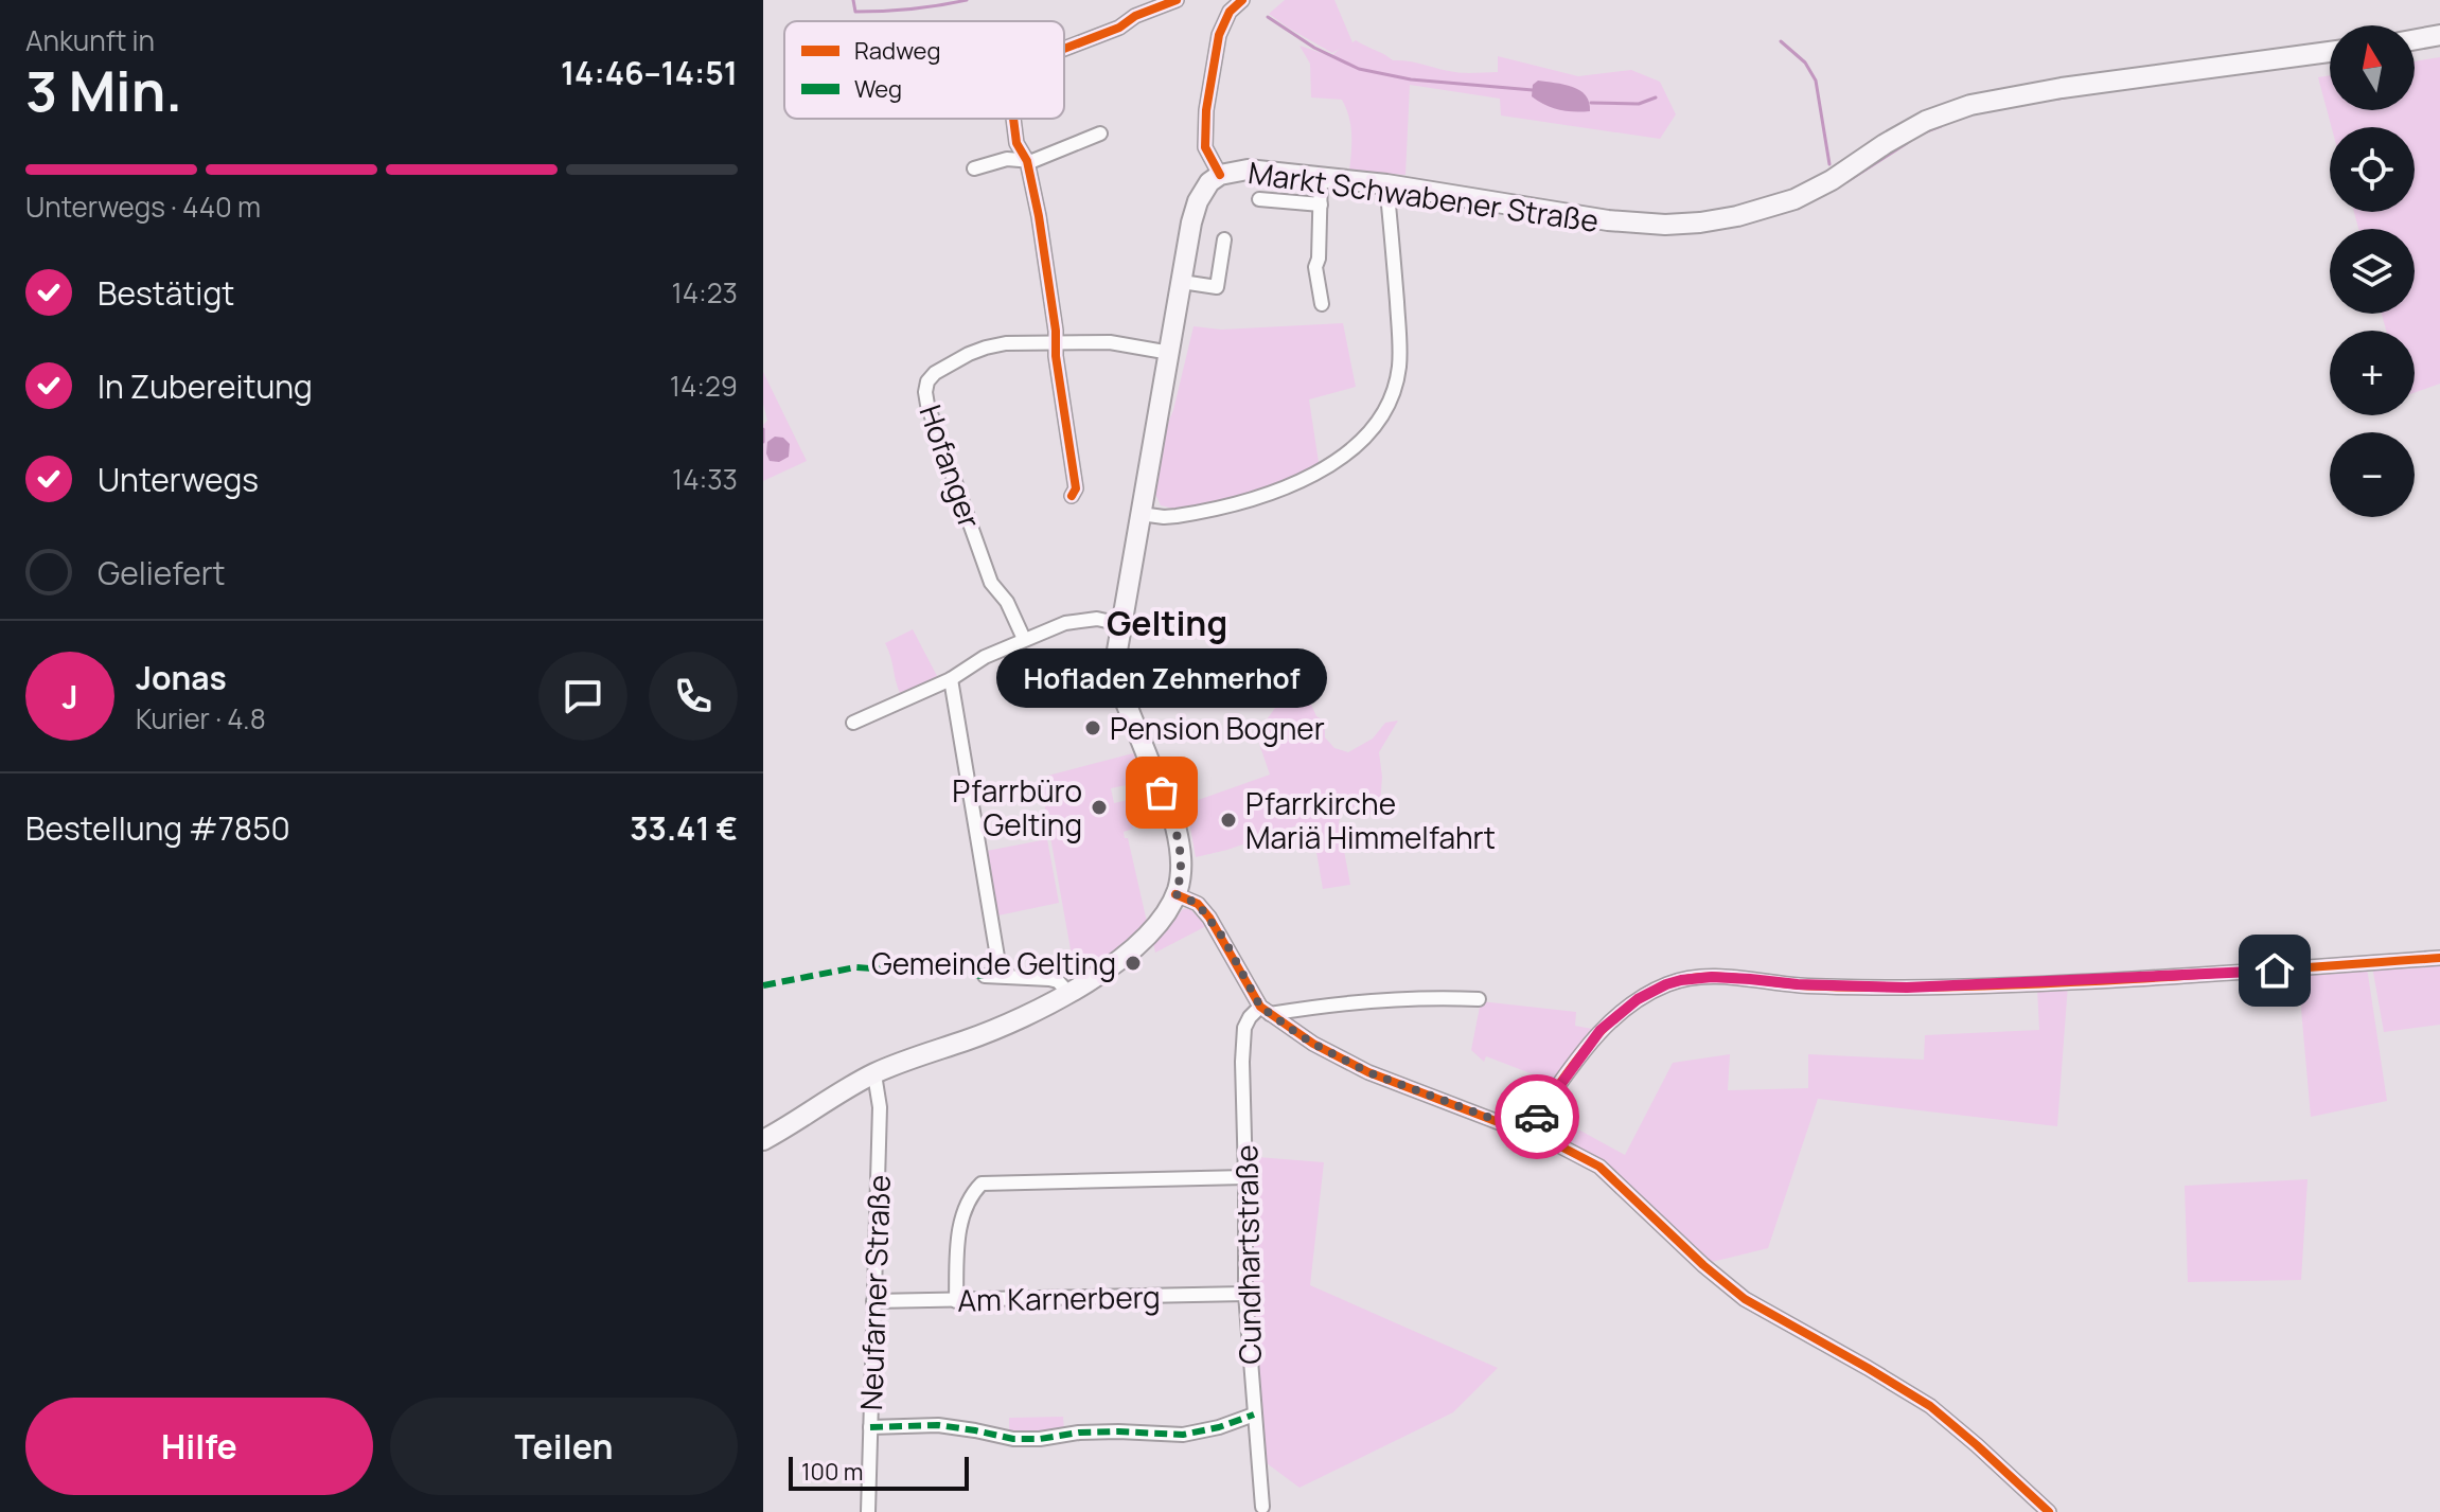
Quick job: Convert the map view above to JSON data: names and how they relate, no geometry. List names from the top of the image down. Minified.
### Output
{"streets":{"main road":["Markt Schwabener Straße"],"street":["Hofanger","Cundhartstraße","Neufarner Straße","Am Karnerberg"]},"crossings":[["Markt Schwabener Straße","Hofanger"],["Markt Schwabener Straße","Neufarner Straße"],["Cundhartstraße","Am Karnerberg"],["Neufarner Straße","Am Karnerberg"]],"districts":["Gelting"],"places":["Pension Bogner","Hofladen Zehmerhof","Pfarrbüro Gelting","Pfarrkirche Mariä Himmelfahrt","Gemeinde Gelting"],"legend":["Radweg","Weg"],"scale_bar":"100 m","north":"top","page":{"heading":["3 Min.","Ankunft in","14:46–14:51"],"panel":["Jonas","Kurier · 4.8","Bestellung #7850","33.41 €"],"map_buttons":["+","−"],"bar":"Unterwegs · 440 m","list":[["Bestätigt","14:23"],["In Zubereitung","14:29"],["Unterwegs","14:33"],"Geliefert"],"bubble":"Hofladen Zehmerhof","round":"J","buttons":["Hilfe","Teilen"],"scale":"100 m"}}
